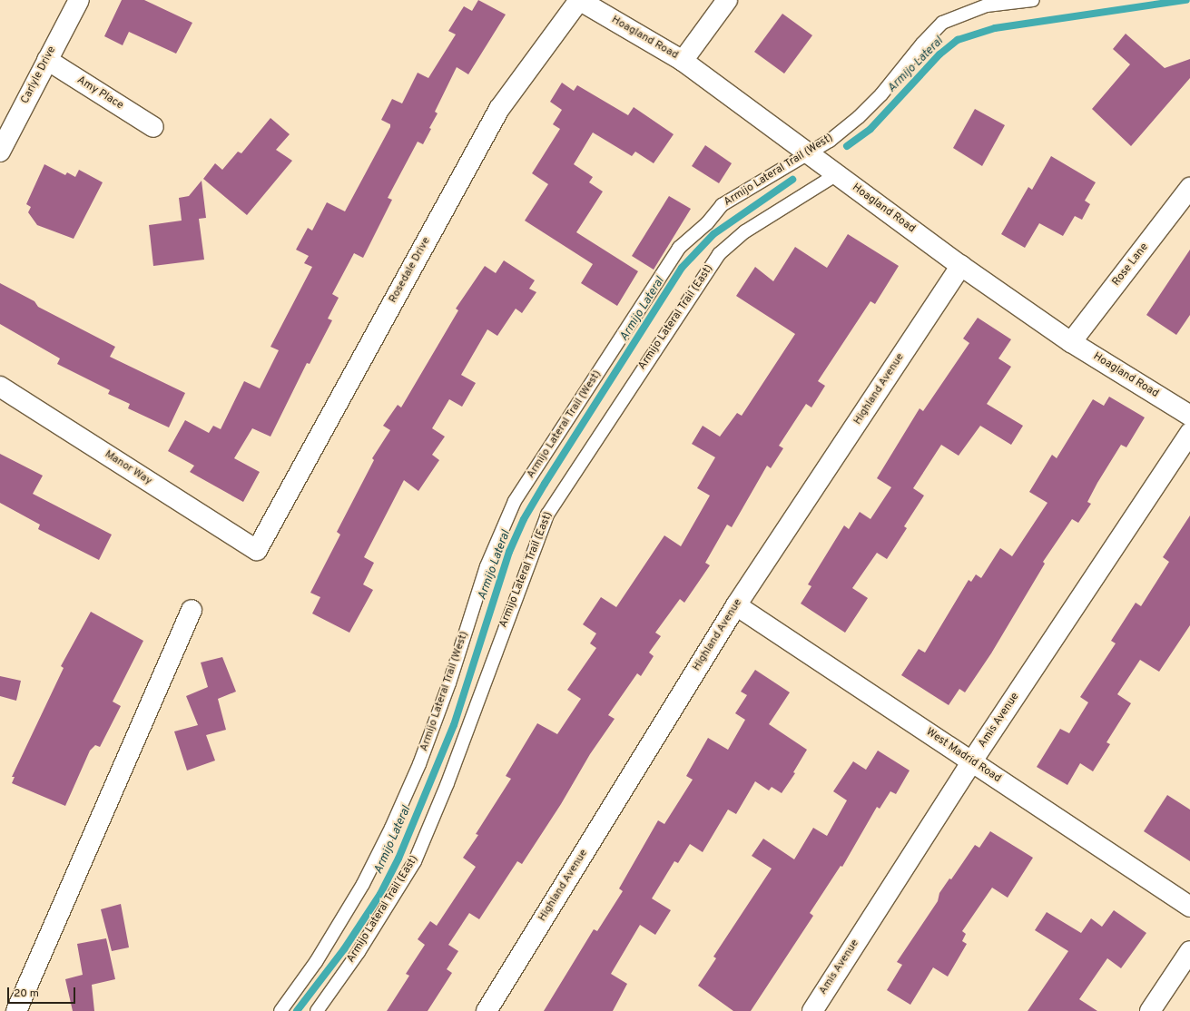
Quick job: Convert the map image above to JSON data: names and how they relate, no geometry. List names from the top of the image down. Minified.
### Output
{"streets":{"street":["Hoagland Road","Carlyle Drive","Amy Place","Rose Lane","Rosedale Drive","Highland Avenue","Manor Way","Amis Avenue","West Madrid Road"],"lane":["Armijo Lateral Trail (West)","Armijo Lateral Trail (East)"]},"crossings":[["Hoagland Road","Armijo Lateral Trail (West)"],["Hoagland Road","Rose Lane"],["Hoagland Road","Rosedale Drive"],["Hoagland Road","Armijo Lateral Trail (East)"],["Hoagland Road","Highland Avenue"],["Carlyle Drive","Amy Place"],["Rosedale Drive","Manor Way"],["Highland Avenue","West Madrid Road"],["Amis Avenue","West Madrid Road"]],"water":["Armijo Lateral"],"scale_bar":"20 m"}
